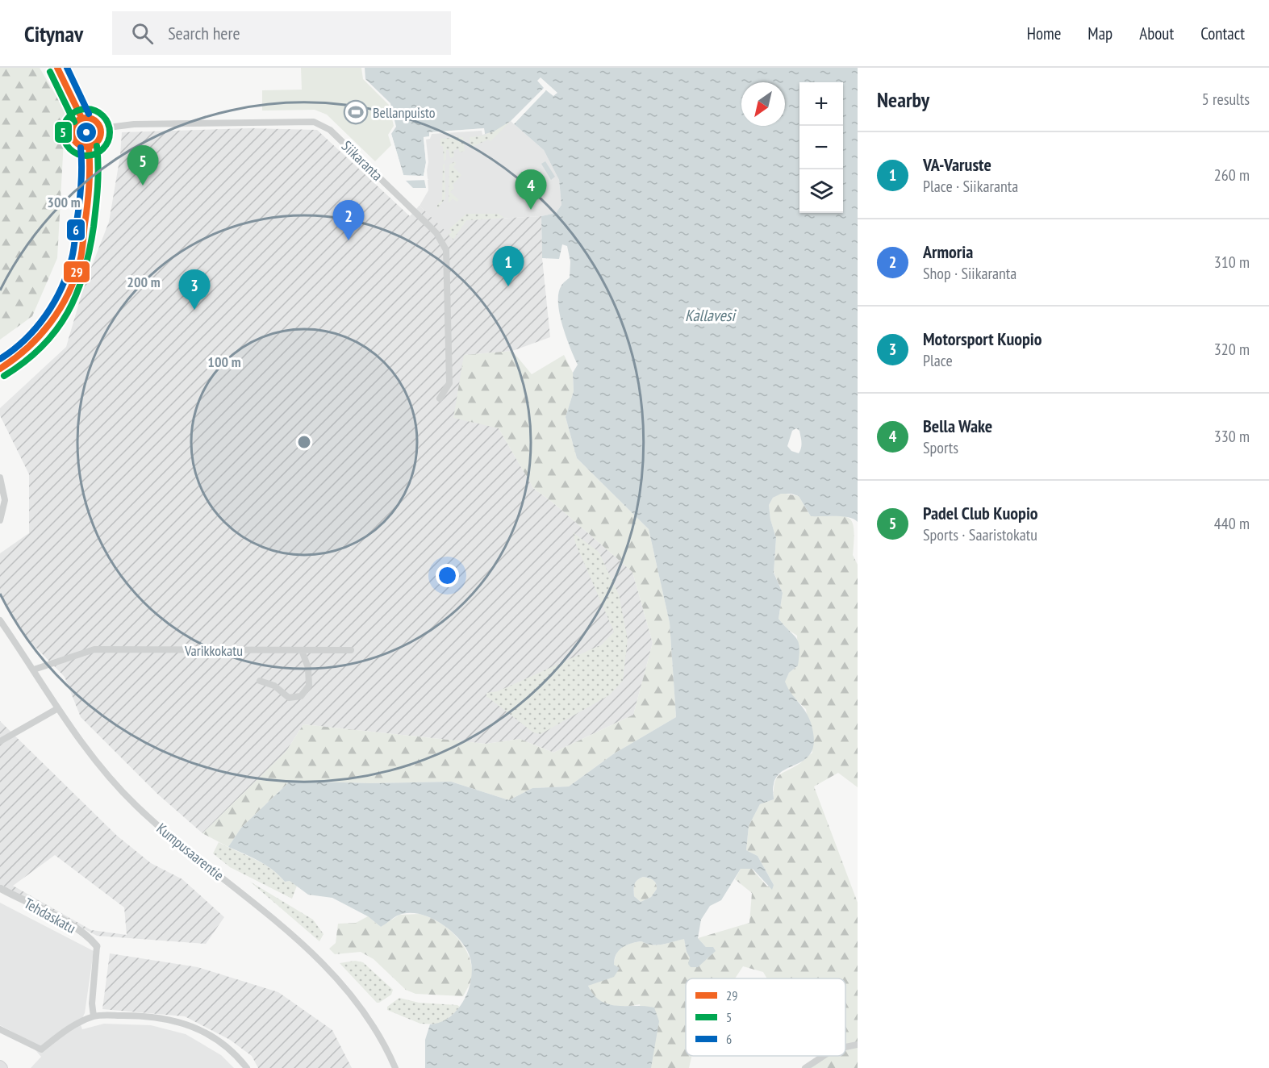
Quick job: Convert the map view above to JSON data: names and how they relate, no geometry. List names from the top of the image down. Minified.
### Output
{"streets":{"street":["Siikaranta","Varikkokatu","Kumpusaarentie","Tehdaskatu"]},"crossings":[["Varikkokatu","Kumpusaarentie"]],"water":["Kallavesi"],"places":{"sports":["Bellanpuisto"]},"lines":["transit line 29","transit line 6","transit line 5"],"legend":["29","5","6"],"north":"bottom left","page":{"header":"Citynav","search":"Search here","nav":["Home","Map","About","Contact"],"heading":["Nearby","5 results"],"map_buttons":["+","−"],"list":[{"mark":"1","name":"VA-Varuste","note":"Place · Siikaranta","value":"260 m"},{"mark":"2","name":"Armoria","note":"Shop · Siikaranta","value":"310 m"},{"mark":"3","name":"Motorsport Kuopio","note":"Place","value":"320 m"},{"mark":"4","name":"Bella Wake","note":"Sports","value":"330 m"},{"mark":"5","name":"Padel Club Kuopio","note":"Sports · Saaristokatu","value":"440 m"}],"pins":["5","4","2","1","3"]},"rings":["300 m","200 m","100 m"]}
